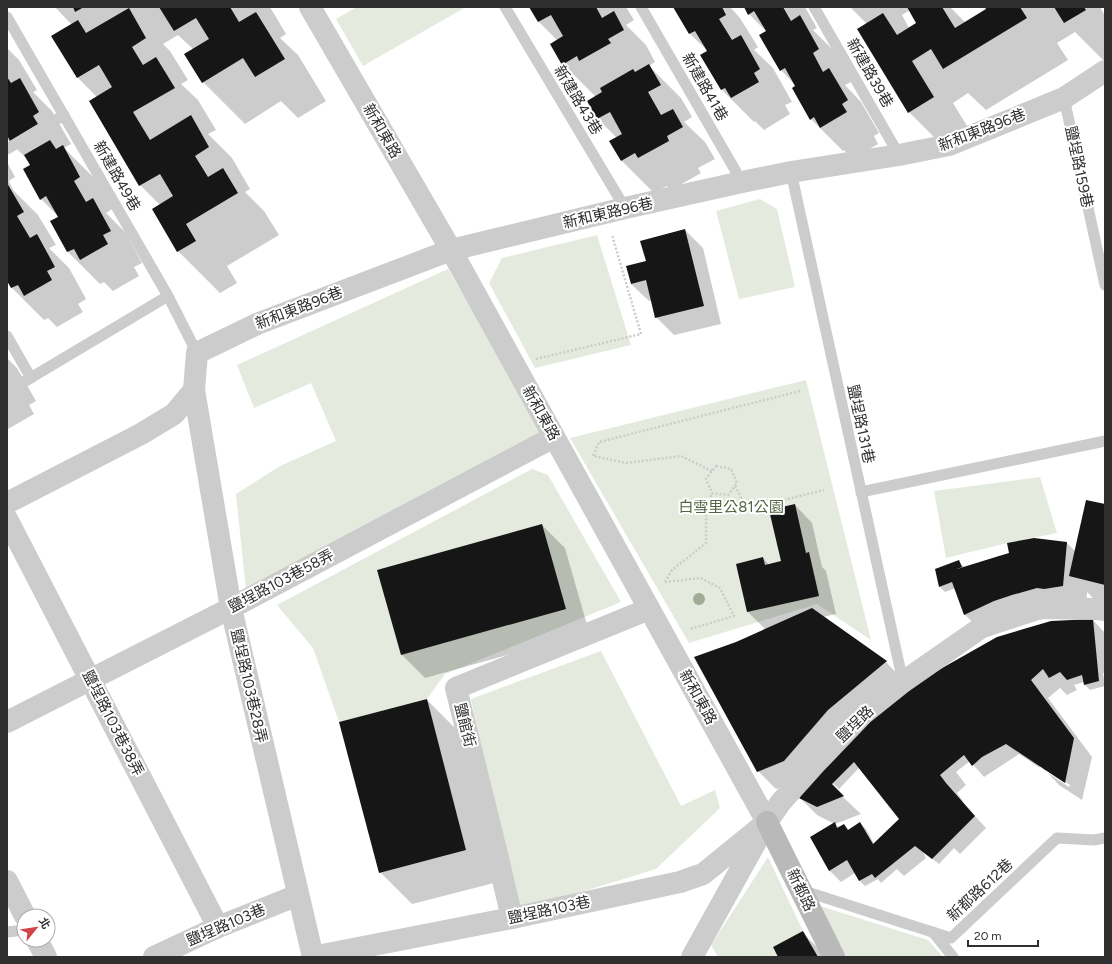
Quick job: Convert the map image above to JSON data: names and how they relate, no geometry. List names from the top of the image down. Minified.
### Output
{"streets":{"street":["新和東路96巷","新和東路","鹽埕路103巷58弄","鹽埕路103巷28弄","鹽埕路103巷38弄","鹽埕路","鹽館街","新都路","鹽埕路103巷"],"lane":["新建路39巷","新建路41巷","新建路43巷","鹽埕路159巷","新建路49巷","鹽埕路131巷","新都路612巷"]},"crossings":[["新建路39巷","新和東路96巷"],["新建路41巷","新和東路96巷"],["新建路43巷","新和東路96巷"],["新和東路96巷","新和東路"],["新和東路96巷","鹽埕路159巷"],["新和東路96巷","新建路49巷"],["新和東路96巷","鹽埕路131巷"],["新和東路","鹽埕路103巷58弄"],["新和東路","鹽埕路"],["新和東路","鹽館街"],["新和東路","新都路"],["新和東路","鹽埕路103巷"],["鹽埕路131巷","鹽埕路"],["鹽埕路103巷58弄","鹽埕路103巷28弄"],["鹽埕路103巷58弄","鹽埕路103巷38弄"],["鹽埕路103巷28弄","鹽埕路103巷"],["鹽埕路103巷38弄","鹽埕路103巷"],["鹽埕路","新都路"],["鹽埕路","鹽埕路103巷"],["鹽館街","鹽埕路103巷"],["新都路","新都路612巷"],["新都路","鹽埕路103巷"]],"parks":["白雪里公81公園"],"scale_bar":"20 m","north":"top right"}
